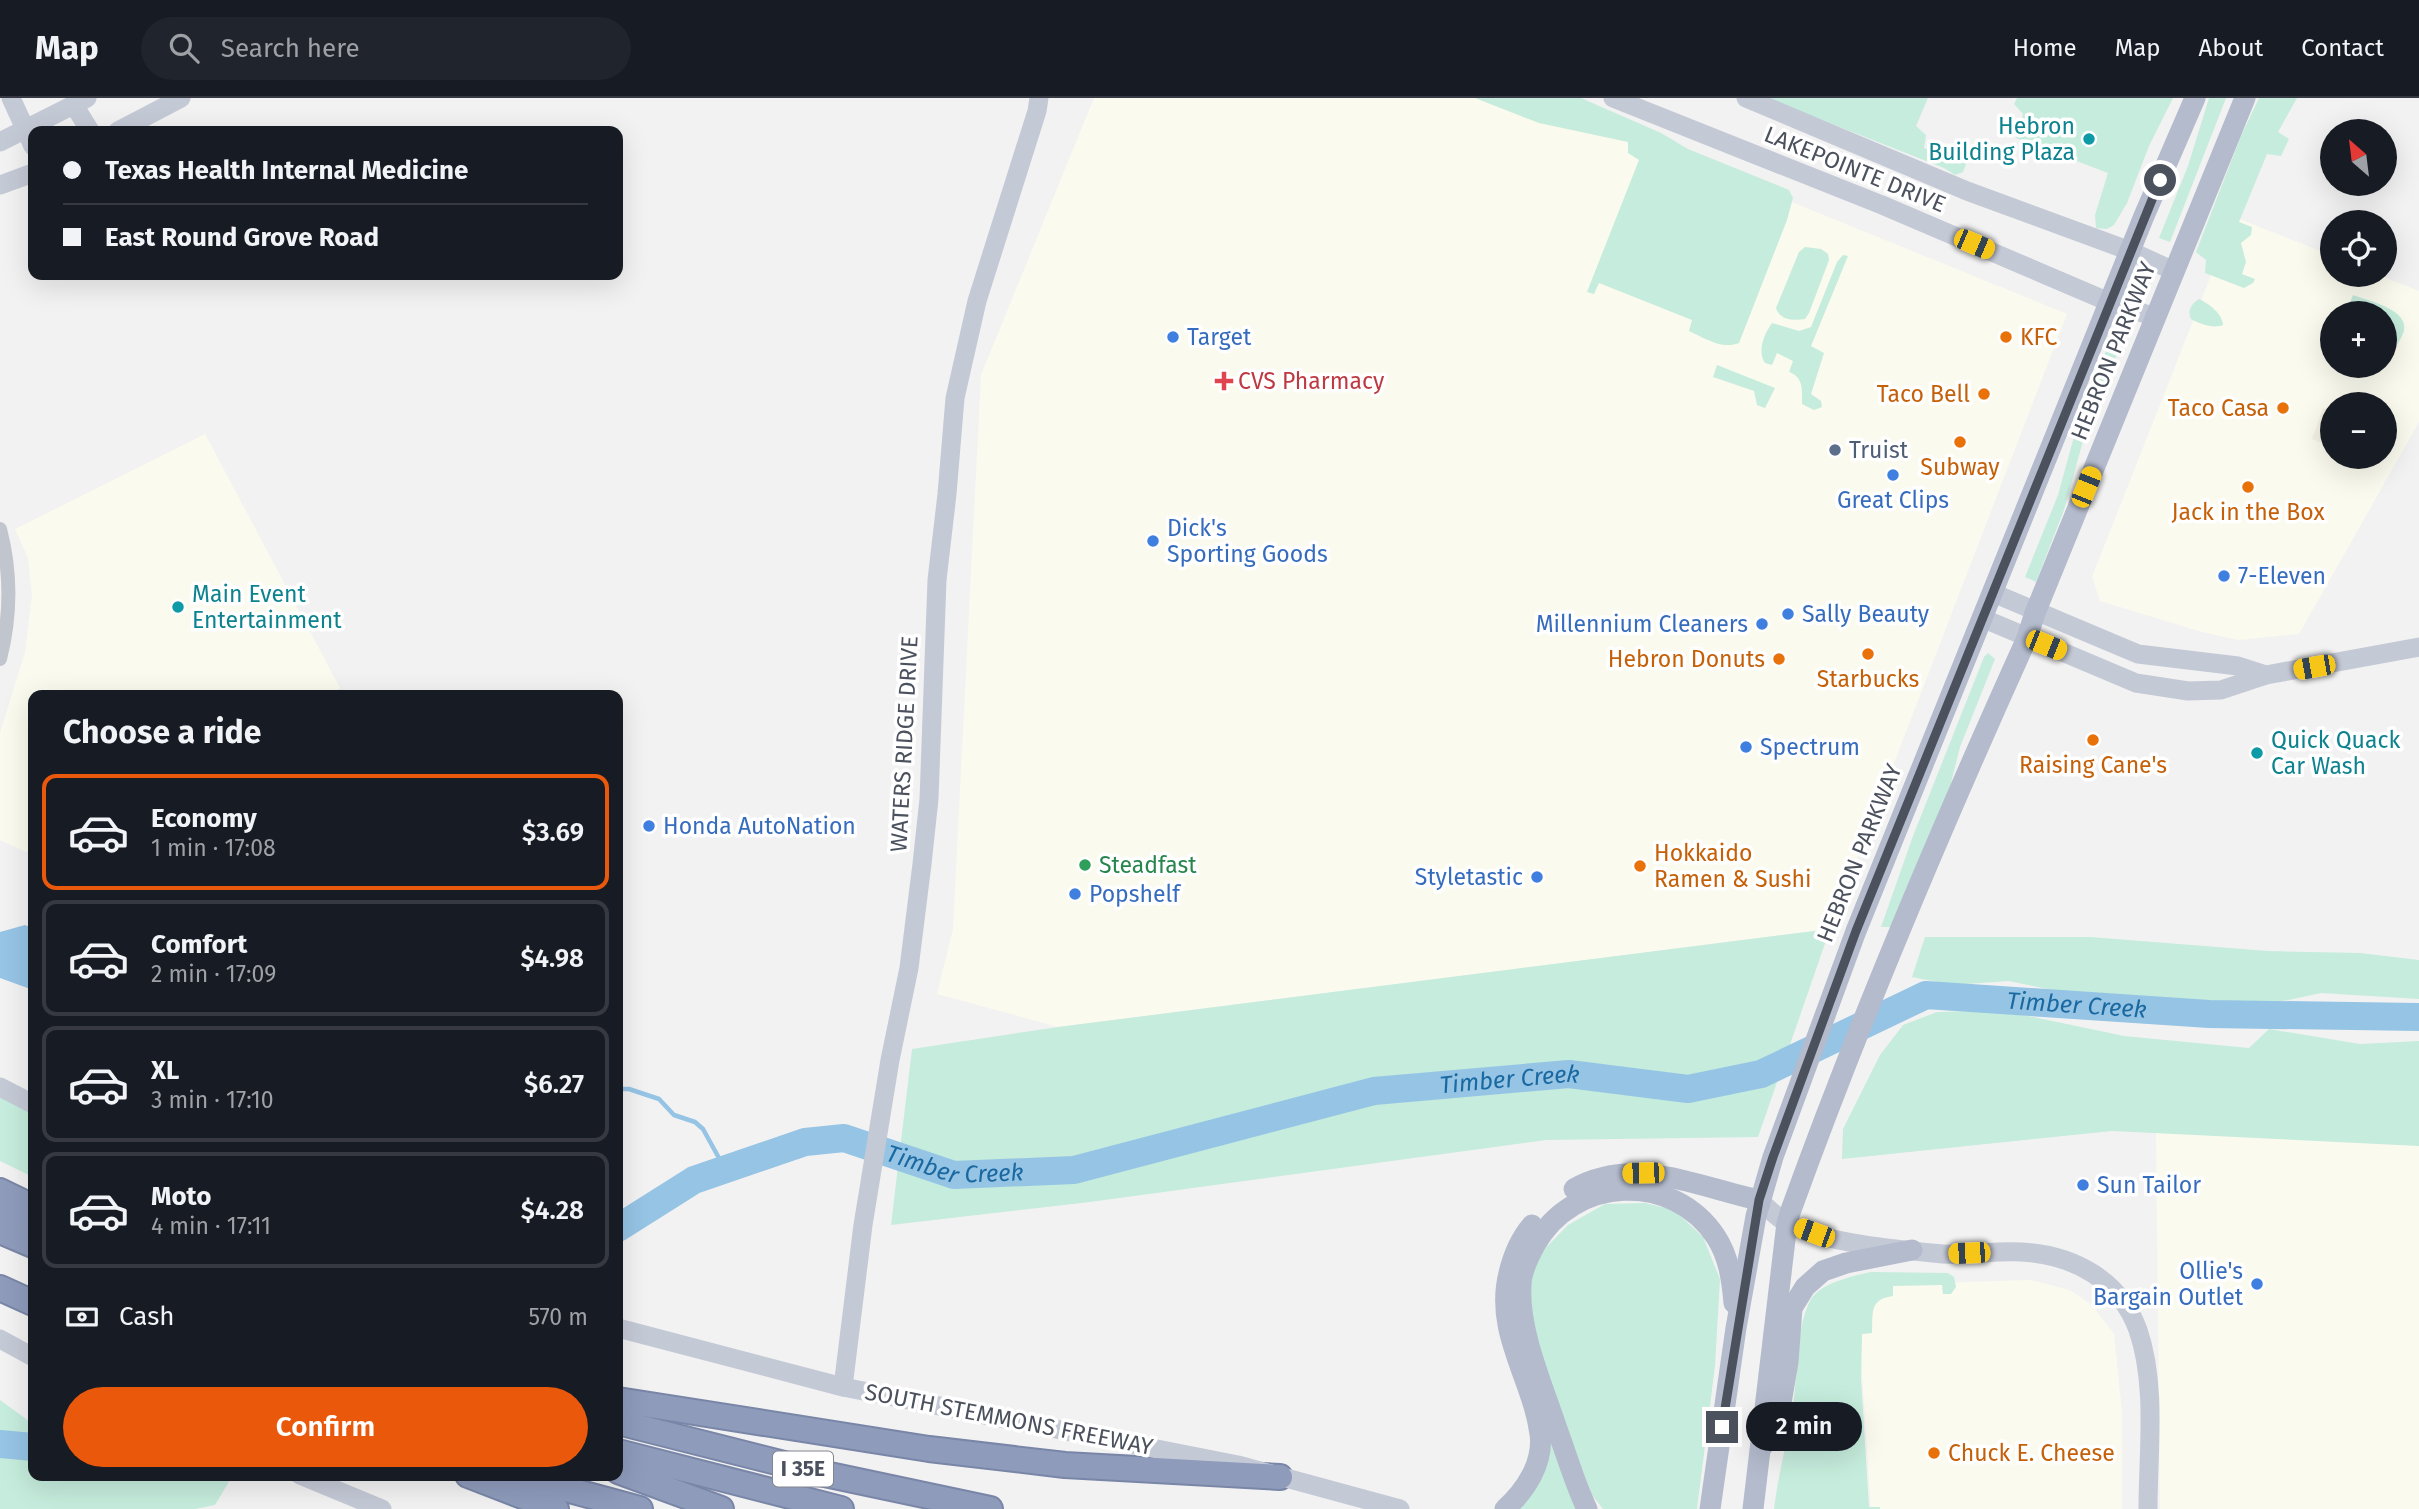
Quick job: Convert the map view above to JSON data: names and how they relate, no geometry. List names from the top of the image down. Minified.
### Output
{"streets":{"highway":["I 35E"],"main road":["LAKEPOINTE DRIVE","HEBRON PARKWAY","WATERS RIDGE DRIVE","SOUTH STEMMONS FREEWAY"]},"crossings":[["LAKEPOINTE DRIVE","HEBRON PARKWAY"],["WATERS RIDGE DRIVE","SOUTH STEMMONS FREEWAY"]],"water":["Timber Creek"],"places":{"other":["Hebron Building Plaza","Target","KFC","Taco Bell","Taco Casa","Subway","Truist","Great Clips","Jack in the Box","Dick's Sporting Goods","7-Eleven","Main Event Entertainment","Sally Beauty","Millennium Cleaners","Starbucks","Hebron Donuts","Raising Cane's","Spectrum","Quick Quack Car Wash","Honda AutoNation","Steadfast","Hokkaido Ramen & Sushi","Styletastic","Popshelf","Sun Tailor","Ollie's Bargain Outlet","Chuck E. Cheese"],"health":["CVS Pharmacy"]},"north":"top left","page":{"header":"Map","search":"Search here","nav":["Home","Map","About","Contact"],"map_buttons":["+","−"],"banner":["Texas Health Internal Medicine","East Round Grove Road"],"heading":"Choose a ride","list":[{"name":"Economy","note":"1 min · 17:08","value":"$3.69"},{"name":"Comfort","note":"2 min · 17:09","value":"$4.98"},{"name":"XL","note":"3 min · 17:10","value":"$6.27"},{"name":"Moto","note":"4 min · 17:11","value":"$4.28"}],"pay":["Cash","570 m"],"buttons":"Confirm","bubble":"2 min"}}
